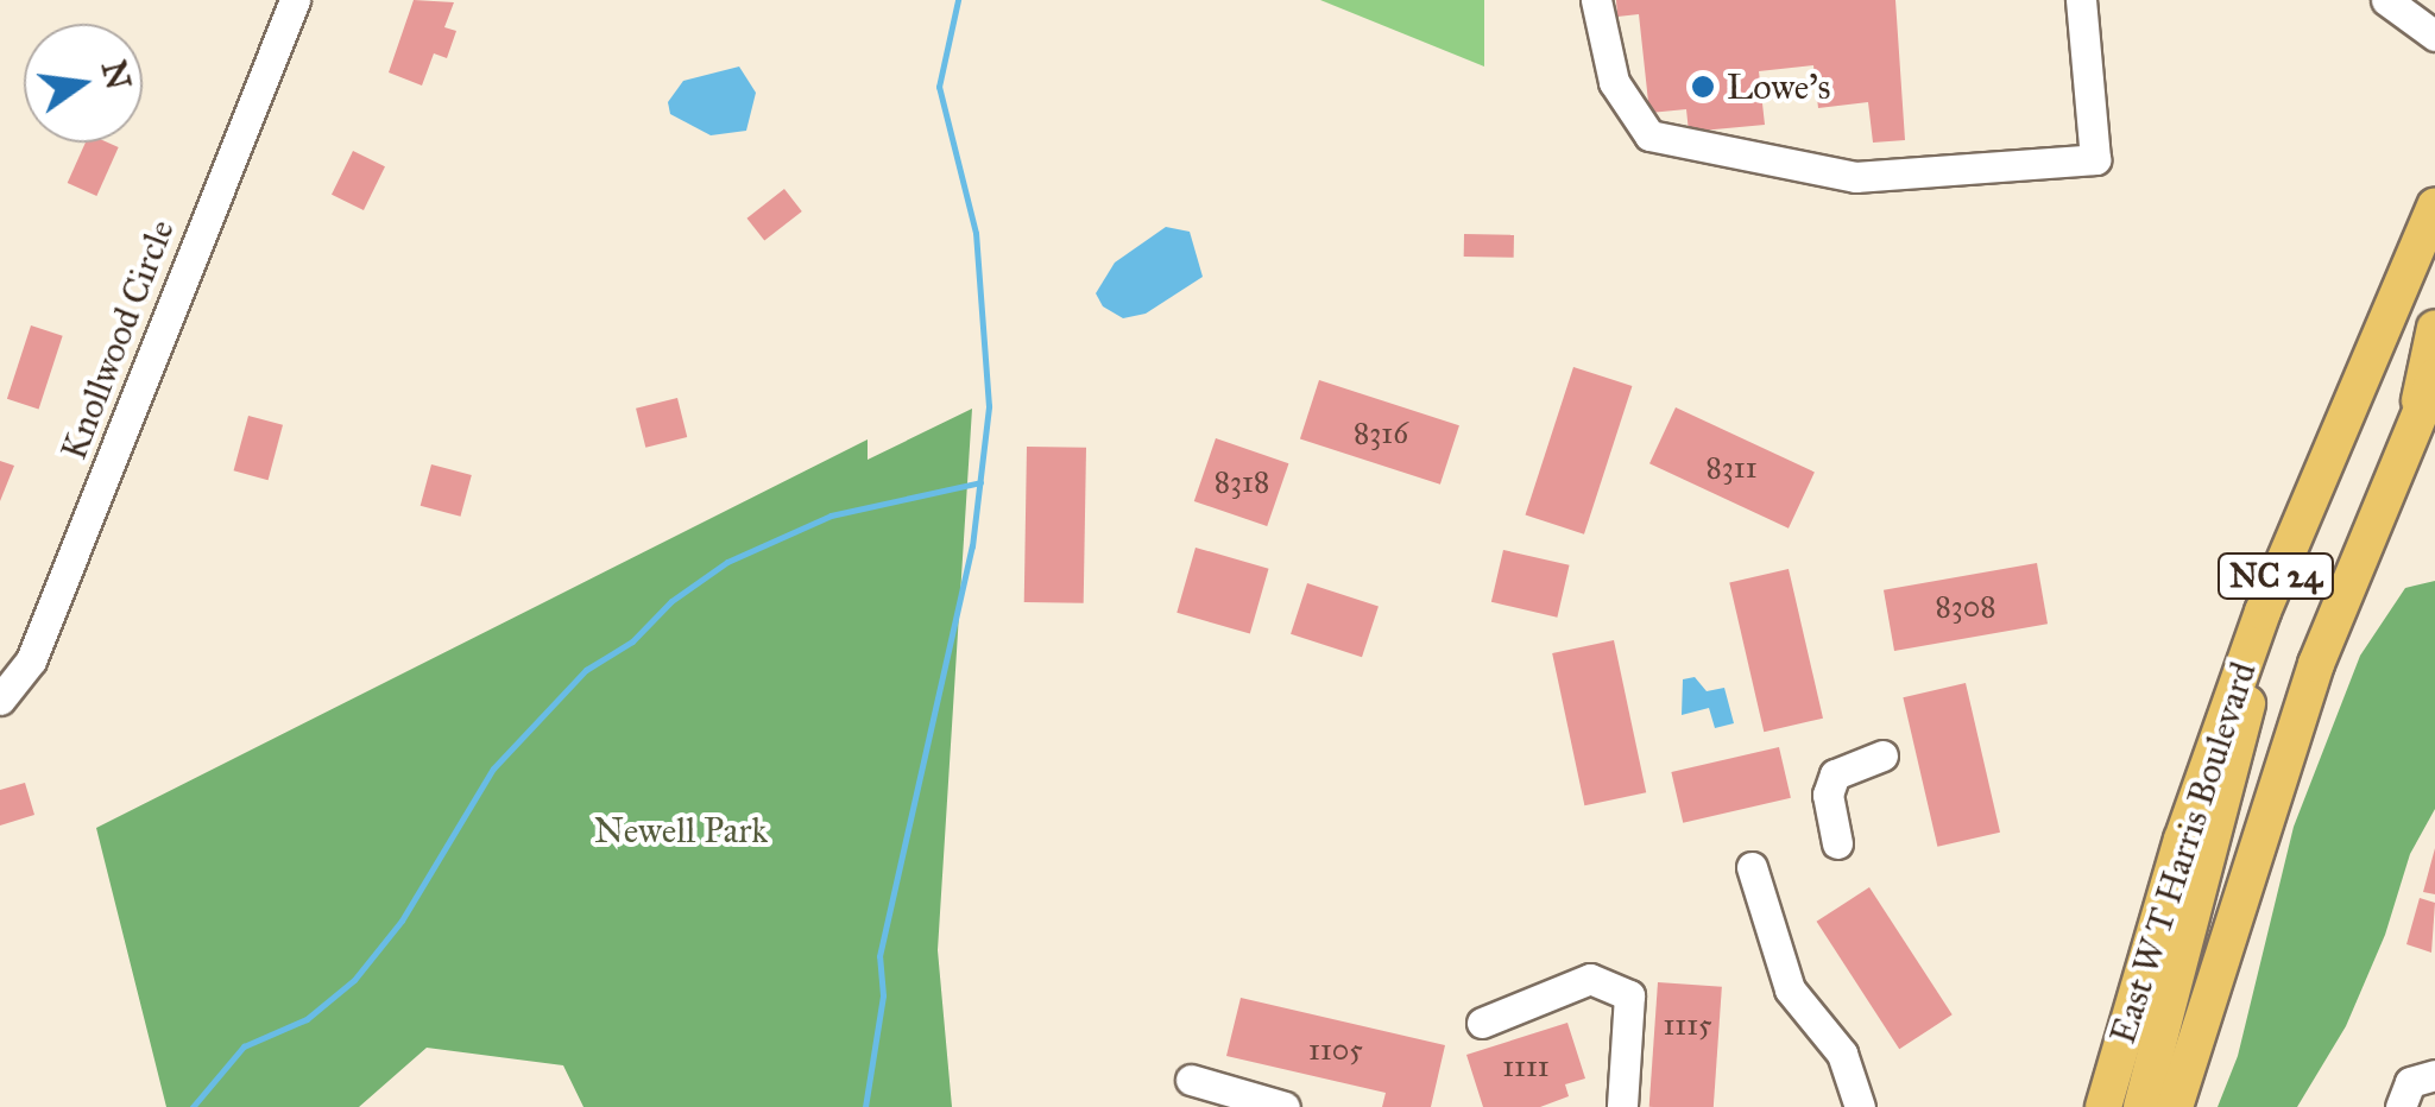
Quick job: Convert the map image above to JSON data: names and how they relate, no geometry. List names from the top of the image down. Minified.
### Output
{"streets":{"main road":["NC 24","East W T Harris Boulevard"],"street":["Knollwood Circle"]},"parks":["Newell Park"],"places":["Lowe's"],"house_numbers":["8316","8311","8318","8308","1115","1105","1111"],"north":"right"}
